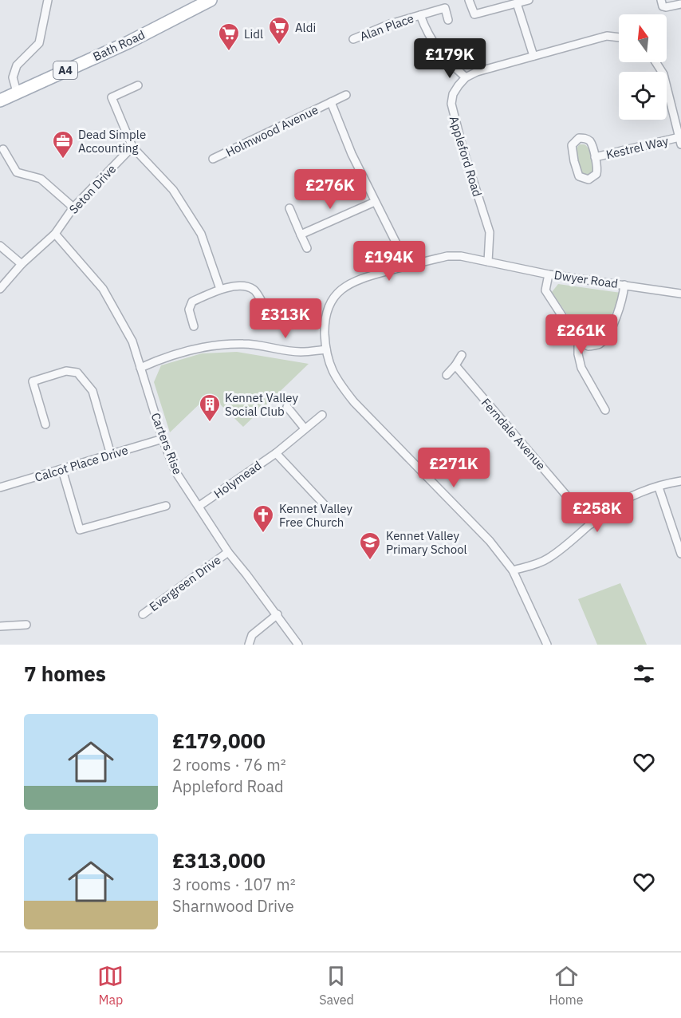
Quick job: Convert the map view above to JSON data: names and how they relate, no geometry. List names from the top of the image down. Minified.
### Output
{"streets":{"main road":["Bath Road","A4"],"street":["Alan Place","Holmwood Avenue","Kestrel Way","Appleford Road","Seton Drive","Dwyer Road","Ferndale Avenue","Carters Rise","Calcot Place Drive","Holymead","Evergreen Drive"]},"crossings":[["Alan Place","Appleford Road"],["Holmwood Avenue","Dwyer Road"],["Appleford Road","Dwyer Road"],["Seton Drive","Carters Rise"],["Carters Rise","Calcot Place Drive"],["Carters Rise","Holymead"],["Carters Rise","Evergreen Drive"]],"places":{"supermarket":["Aldi","Lidl"],"office":["Dead Simple Accounting"],"building":["Kennet Valley Social Club"],"church":["Kennet Valley Free Church"],"school or university":["Kennet Valley Primary School"]},"north":"top","page":{"price":["£179K","£276K","£194K","£313K","£261K","£271K","£258K"],"heading":"7 homes","list":[{"name":"£179,000","note":"2 rooms · 76 m² · Appleford Road"},{"name":"£313,000","note":"3 rooms · 107 m² · Sharnwood Drive"}],"tabs":["Map","Saved","Home"]}}
